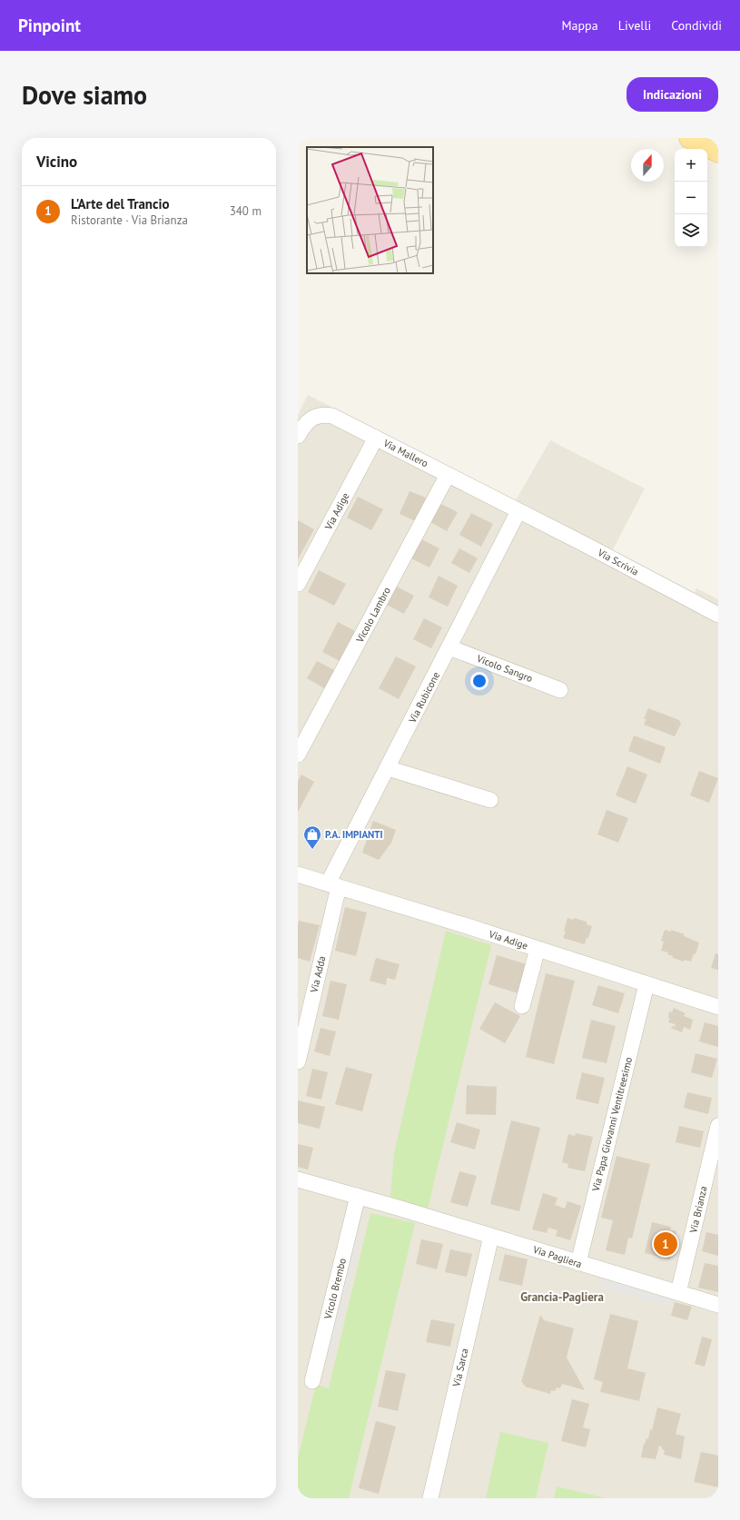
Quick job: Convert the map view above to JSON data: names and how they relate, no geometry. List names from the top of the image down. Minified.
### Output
{"streets":{"street":["Via Mallero","Via Adige","Via Scrivia","Vicolo Lambro","Vicolo Sangro","Via Rubicone","Via Adda","Via Papa Giovanni Ventitreesimo","Via Brianza","Via Pagliera","Vicolo Brembo","Via Sarca"]},"crossings":[["Via Mallero","Via Adige"],["Via Mallero","Via Scrivia"],["Via Mallero","Vicolo Lambro"],["Via Mallero","Via Rubicone"],["Via Adige","Via Rubicone"],["Via Adige","Via Adda"],["Via Adige","Via Papa Giovanni Ventitreesimo"],["Via Scrivia","Via Rubicone"],["Vicolo Sangro","Via Rubicone"],["Via Rubicone","Via Adda"],["Via Papa Giovanni Ventitreesimo","Via Pagliera"],["Via Brianza","Via Pagliera"],["Via Pagliera","Vicolo Brembo"],["Via Pagliera","Via Sarca"]],"districts":["Grancia-Pagliera"],"places":{"shop":["P.A. IMPIANTI"]},"north":"top","page":{"header":"Pinpoint","nav":["Mappa","Livelli","Condividi"],"buttons":"Indicazioni","title":"Dove siamo","heading":"Vicino","map_buttons":["+","−"],"list":[{"mark":"1","name":"L'Arte del Trancio","note":"Ristorante · Via Brianza","value":"340 m"}],"pins":"1"}}
